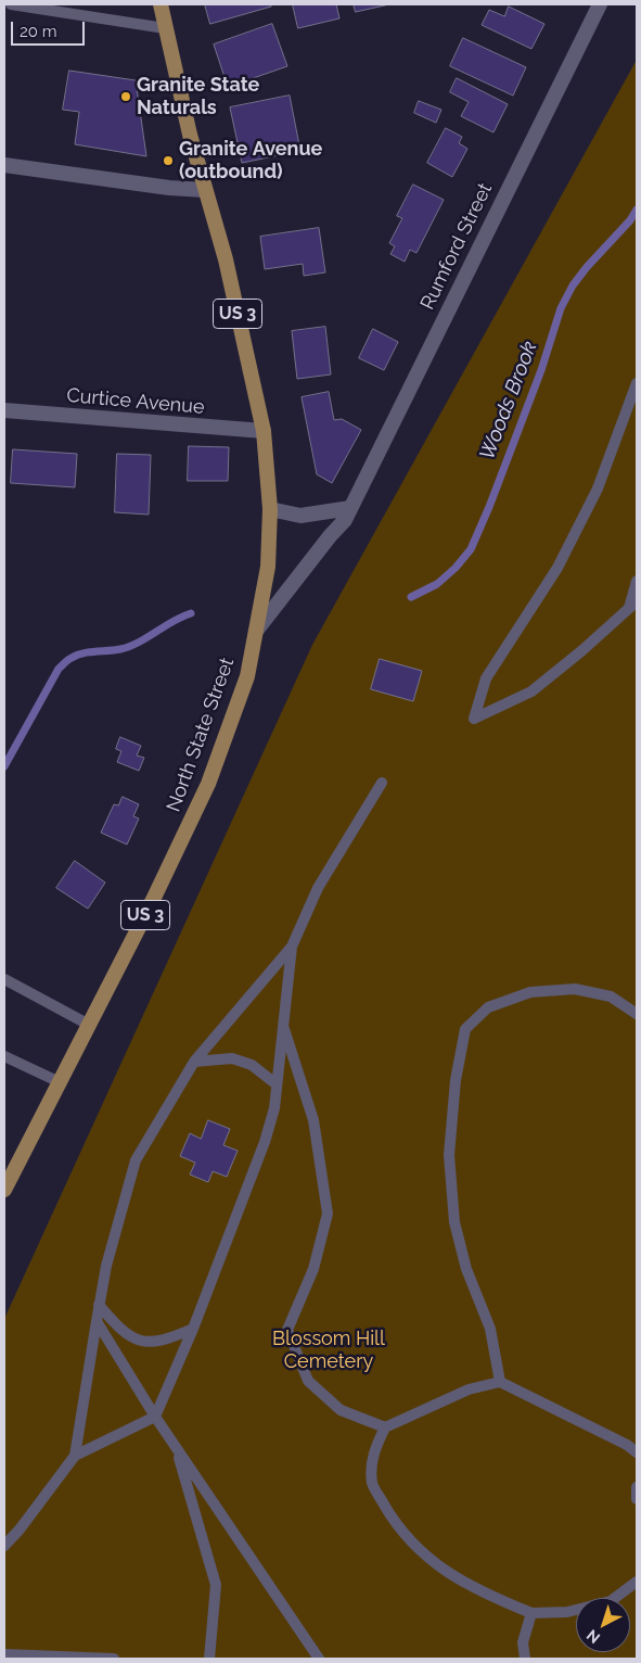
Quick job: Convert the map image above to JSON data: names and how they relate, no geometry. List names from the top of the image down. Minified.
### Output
{"streets":{"main road":["US 3","North State Street"],"street":["Rumford Street","Curtice Avenue"]},"crossings":[["Rumford Street","North State Street"],["Curtice Avenue","North State Street"]],"water":["Woods Brook"],"parks":["Blossom Hill Cemetery"],"places":["Granite State Naturals","Granite Avenue (outbound)"],"scale_bar":"20 m","north":"bottom left"}
